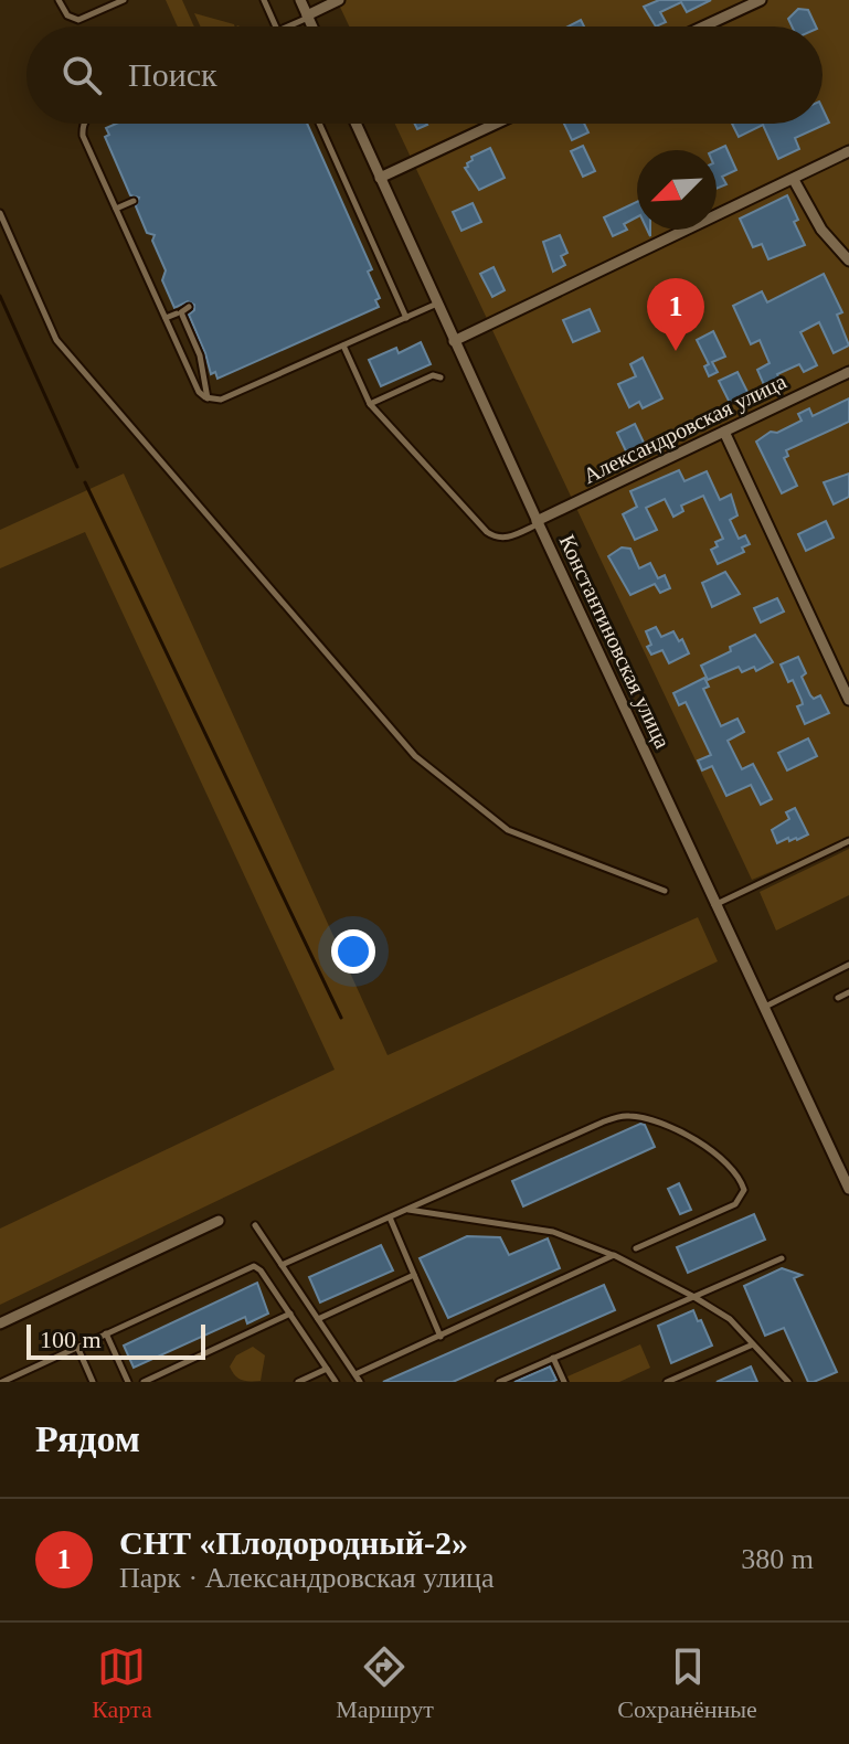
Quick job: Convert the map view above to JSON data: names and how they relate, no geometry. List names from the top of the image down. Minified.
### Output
{"streets":{"street":["Александровская улица","Константиновская улица"]},"crossings":[["Александровская улица","Константиновская улица"]],"scale_bar":"100 m","north":"bottom left","page":{"search":"Поиск","pins":"1","scale":"100 m","heading":"Рядом","list":[{"mark":"1","name":"СНТ «Плодородный-2»","note":"Парк · Александровская улица","value":"380 m"}],"nav":["Карта","Маршрут","Сохранённые"]}}
